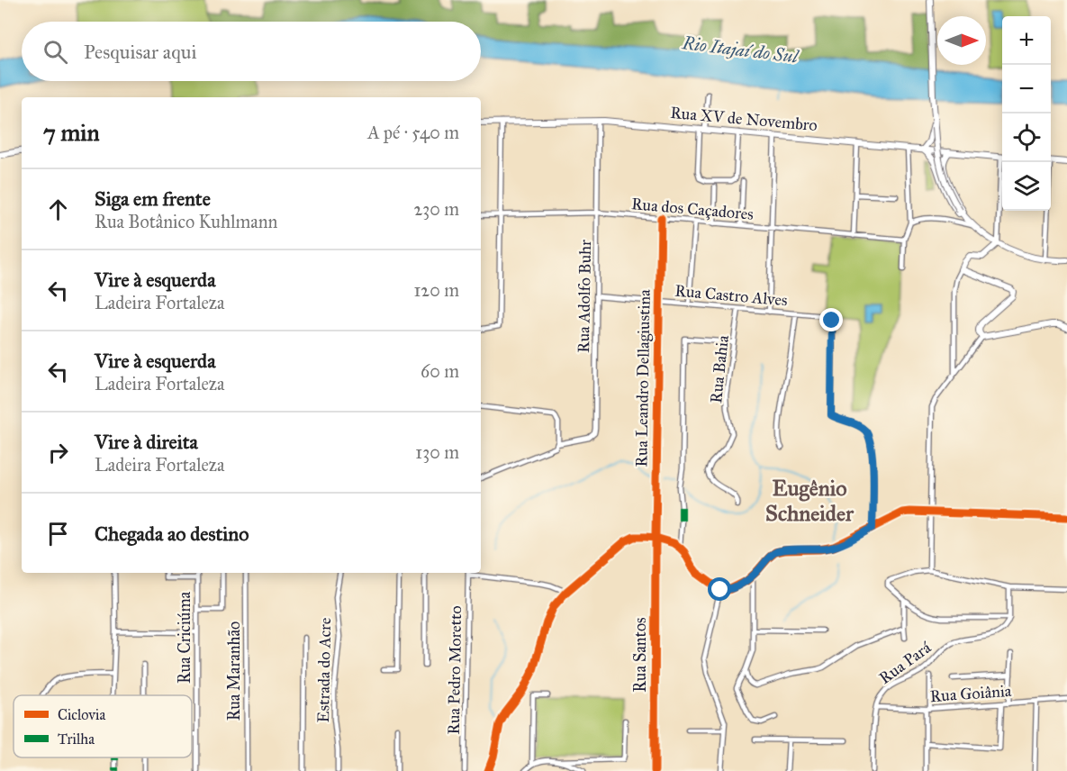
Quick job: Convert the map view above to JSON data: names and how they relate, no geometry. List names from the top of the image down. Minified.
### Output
{"streets":{"main road":["Rua XV de Novembro"],"street":["Rua dos Caçadores","Rua Castro Alves","Rua Adolfo Buhr","Rua Bahia","Rua Leandro Dellagiustina","Rua Criciúma","Rua Santos","Rua Pará","Estrada do Acre","Rua Pedro Moretto","Rua Maranhão","Rua Goiânia"]},"crossings":[["Rua XV de Novembro","Rua Adolfo Buhr"],["Rua dos Caçadores","Rua Adolfo Buhr"],["Rua dos Caçadores","Rua Leandro Dellagiustina"],["Rua Castro Alves","Rua Adolfo Buhr"],["Rua Castro Alves","Rua Bahia"],["Rua Castro Alves","Rua Leandro Dellagiustina"],["Rua Leandro Dellagiustina","Rua Santos"],["Rua Pará","Rua Goiânia"]],"districts":["Eugênio Schneider"],"water":["Rio Itajaí do Sul"],"legend":["Ciclovia","Trilha"],"north":"right","page":{"map_buttons":["+","−"],"search":"Pesquisar aqui","heading":["7 min","A pé · 540 m"],"list":[["Siga em frente","Rua Botânico Kuhlmann","230 m"],["Vire à esquerda","Ladeira Fortaleza","120 m"],["Vire à esquerda","Ladeira Fortaleza","60 m"],["Vire à direita","Ladeira Fortaleza","130 m"],"Chegada ao destino"]}}
